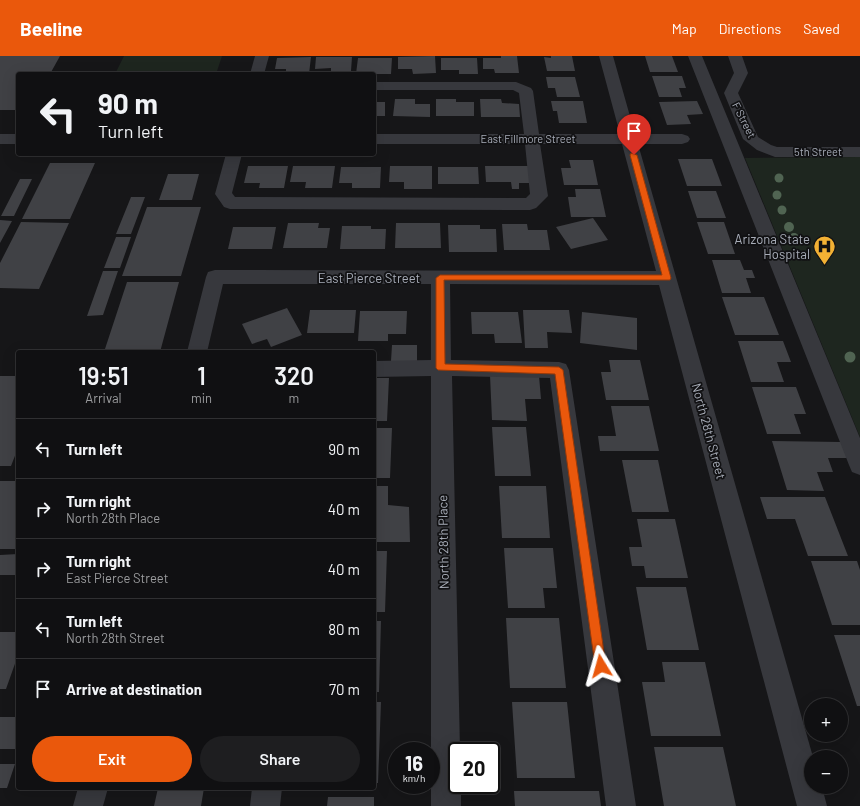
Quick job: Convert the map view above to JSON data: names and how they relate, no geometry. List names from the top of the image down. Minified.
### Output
{"streets":{"street":["F Street","East Fillmore Street","5th Street","East Pierce Street","North 28th Street","North 28th Place"]},"crossings":[["F Street","5th Street"],["East Fillmore Street","North 28th Street"],["East Pierce Street","North 28th Street"],["East Pierce Street","North 28th Place"]],"places":{"hospital":["Arizona State Hospital"]},"page":{"header":"Beeline","nav":["Map","Directions","Saved"],"turn":["90 m","Turn left"],"eta":["19:51","Arrival","1","min","320","m"],"list":[{"name":"Turn left","value":"90 m"},{"name":"Turn right","note":"North 28th Place","value":"40 m"},{"name":"Turn right","note":"East Pierce Street","value":"40 m"},{"name":"Turn left","note":"North 28th Street","value":"80 m"},{"name":"Arrive at destination","value":"70 m"}],"map_buttons":["+","−"],"buttons":["Exit","Share"],"speed":"16 km/h","limit":"20"}}
